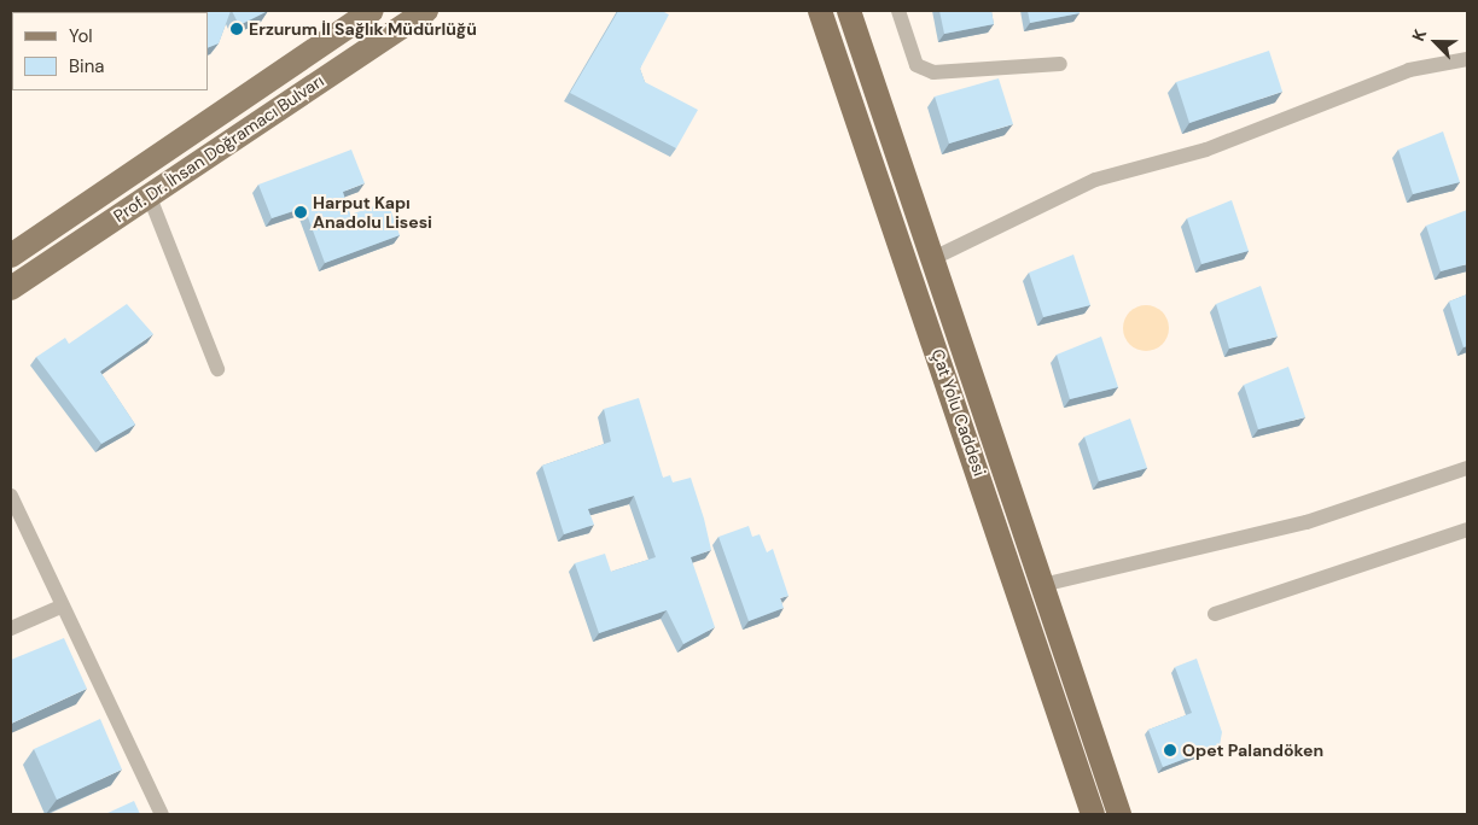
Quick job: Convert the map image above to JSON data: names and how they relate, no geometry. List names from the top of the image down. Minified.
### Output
{"streets":{"highway":["Çat Yolu Caddesi"],"main road":["Prof. Dr. İhsan Doğramacı Bulvarı"]},"places":["Erzurum İl Sağlık Müdürlüğü","Harput Kapı Anadolu Lisesi","Opet Palandöken"],"legend":["Yol","Bina"],"north":"top left"}
